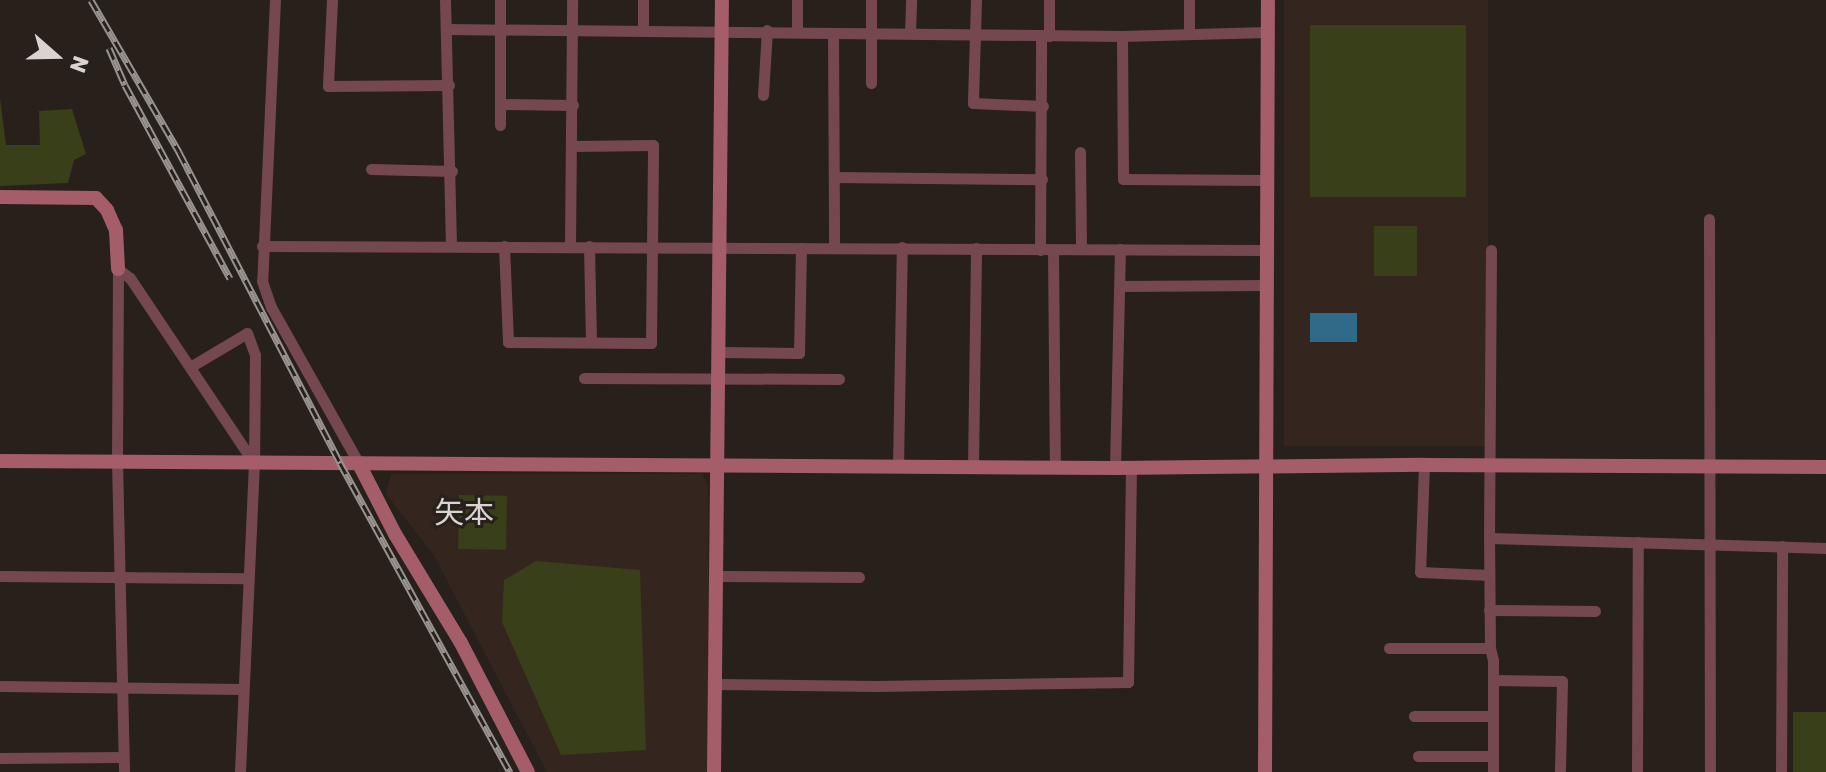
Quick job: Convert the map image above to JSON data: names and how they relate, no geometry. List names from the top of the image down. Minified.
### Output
{"districts":["矢本"],"north":"right"}
